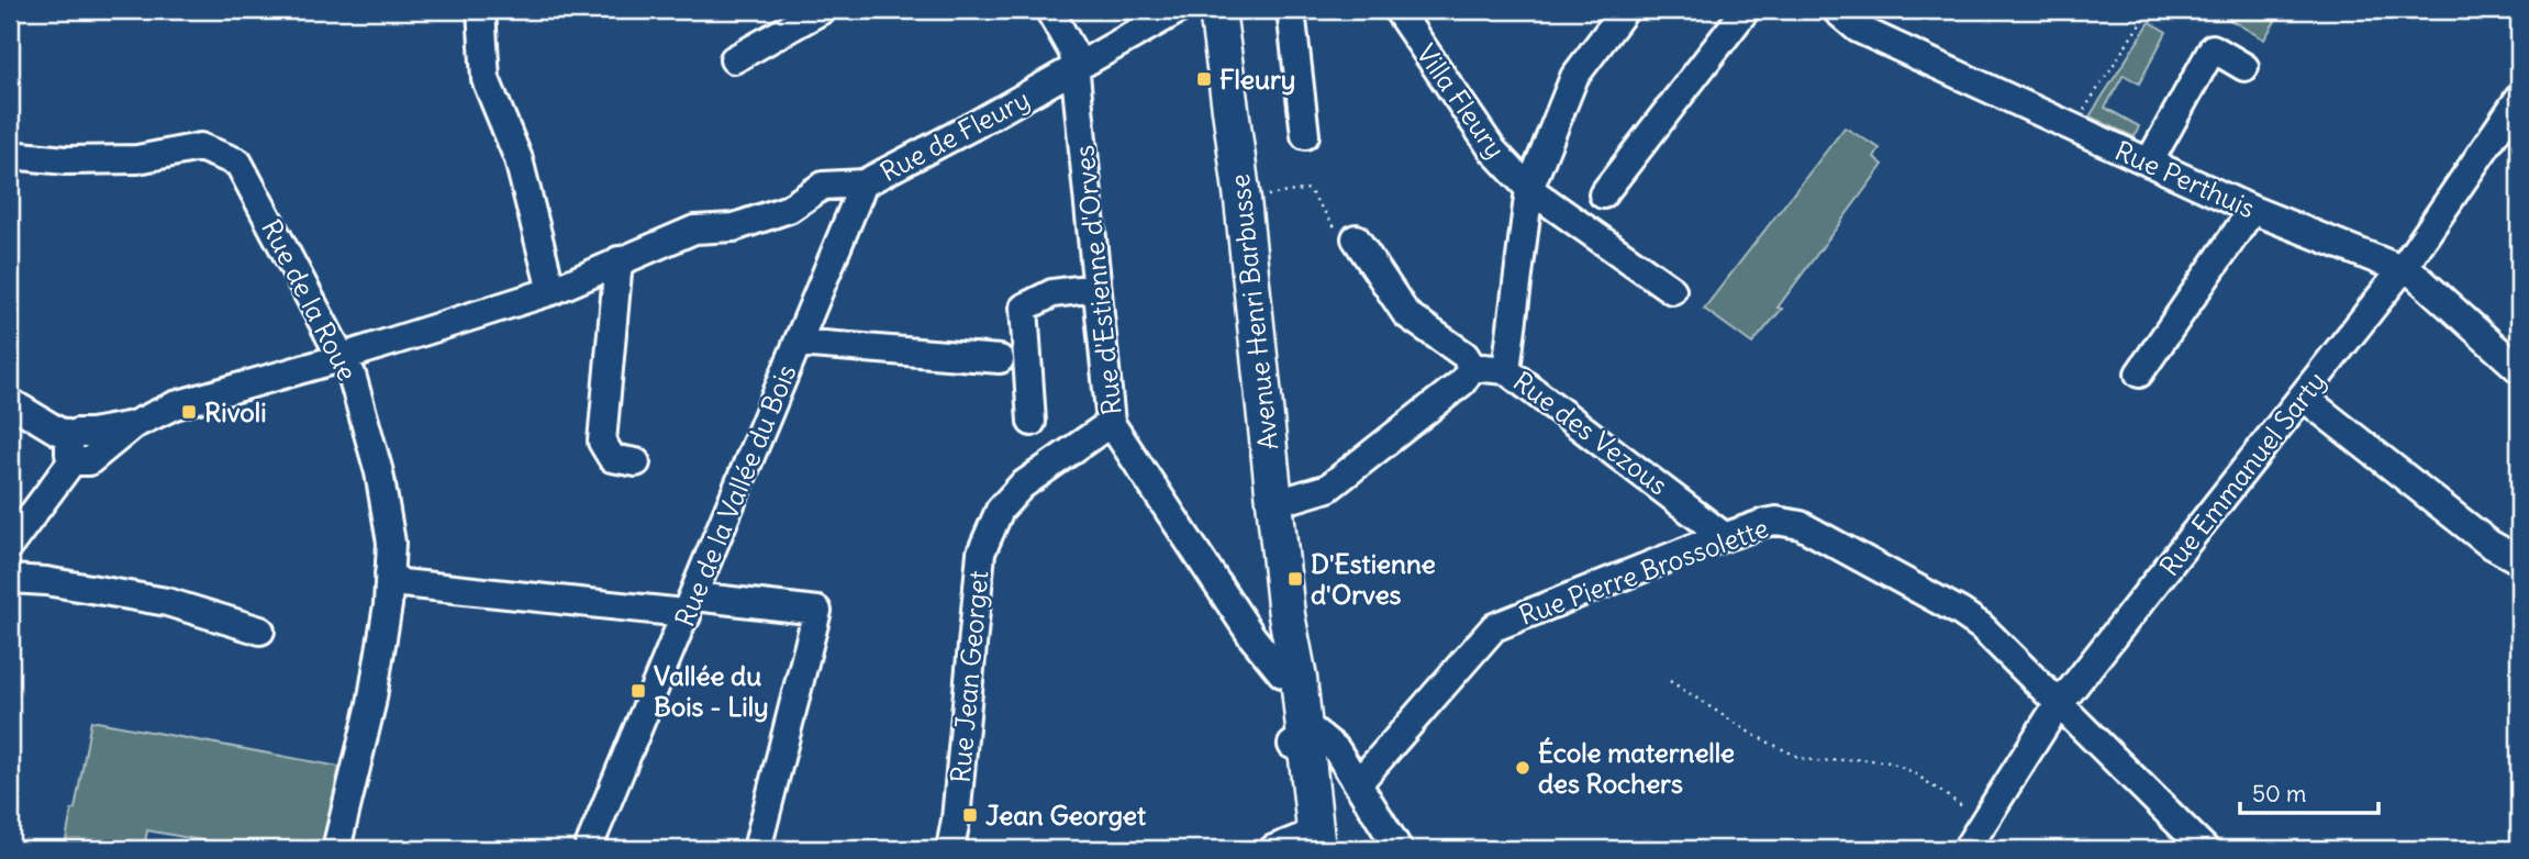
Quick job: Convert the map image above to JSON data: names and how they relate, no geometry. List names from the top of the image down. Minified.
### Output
{"streets":{"main road":["Avenue Henri Barbusse"],"street":["Villa Fleury","Rue de Fleury","Rue Perthuis","Rue d'Estienne d'Orves","Rue de la Roue","Rue des Vezous","Rue Emmanuel Sarty","Rue de la Vallée du Bois","Rue Pierre Brossolette","Rue Jean Georget"]},"crossings":[["Villa Fleury","Rue des Vezous"],["Rue de Fleury","Rue d'Estienne d'Orves"],["Rue de Fleury","Rue de la Roue"],["Rue de Fleury","Rue de la Vallée du Bois"],["Rue Perthuis","Rue Emmanuel Sarty"],["Rue d'Estienne d'Orves","Avenue Henri Barbusse"],["Rue d'Estienne d'Orves","Rue Jean Georget"],["Rue des Vezous","Rue Pierre Brossolette"],["Rue Emmanuel Sarty","Rue Pierre Brossolette"]],"places":{"transit":["Fleury","Rivoli","D'Estienne d'Orves","Vallée du Bois - Lily","Jean Georget"],"other":["École maternelle des Rochers"]},"scale_bar":"50 m"}
